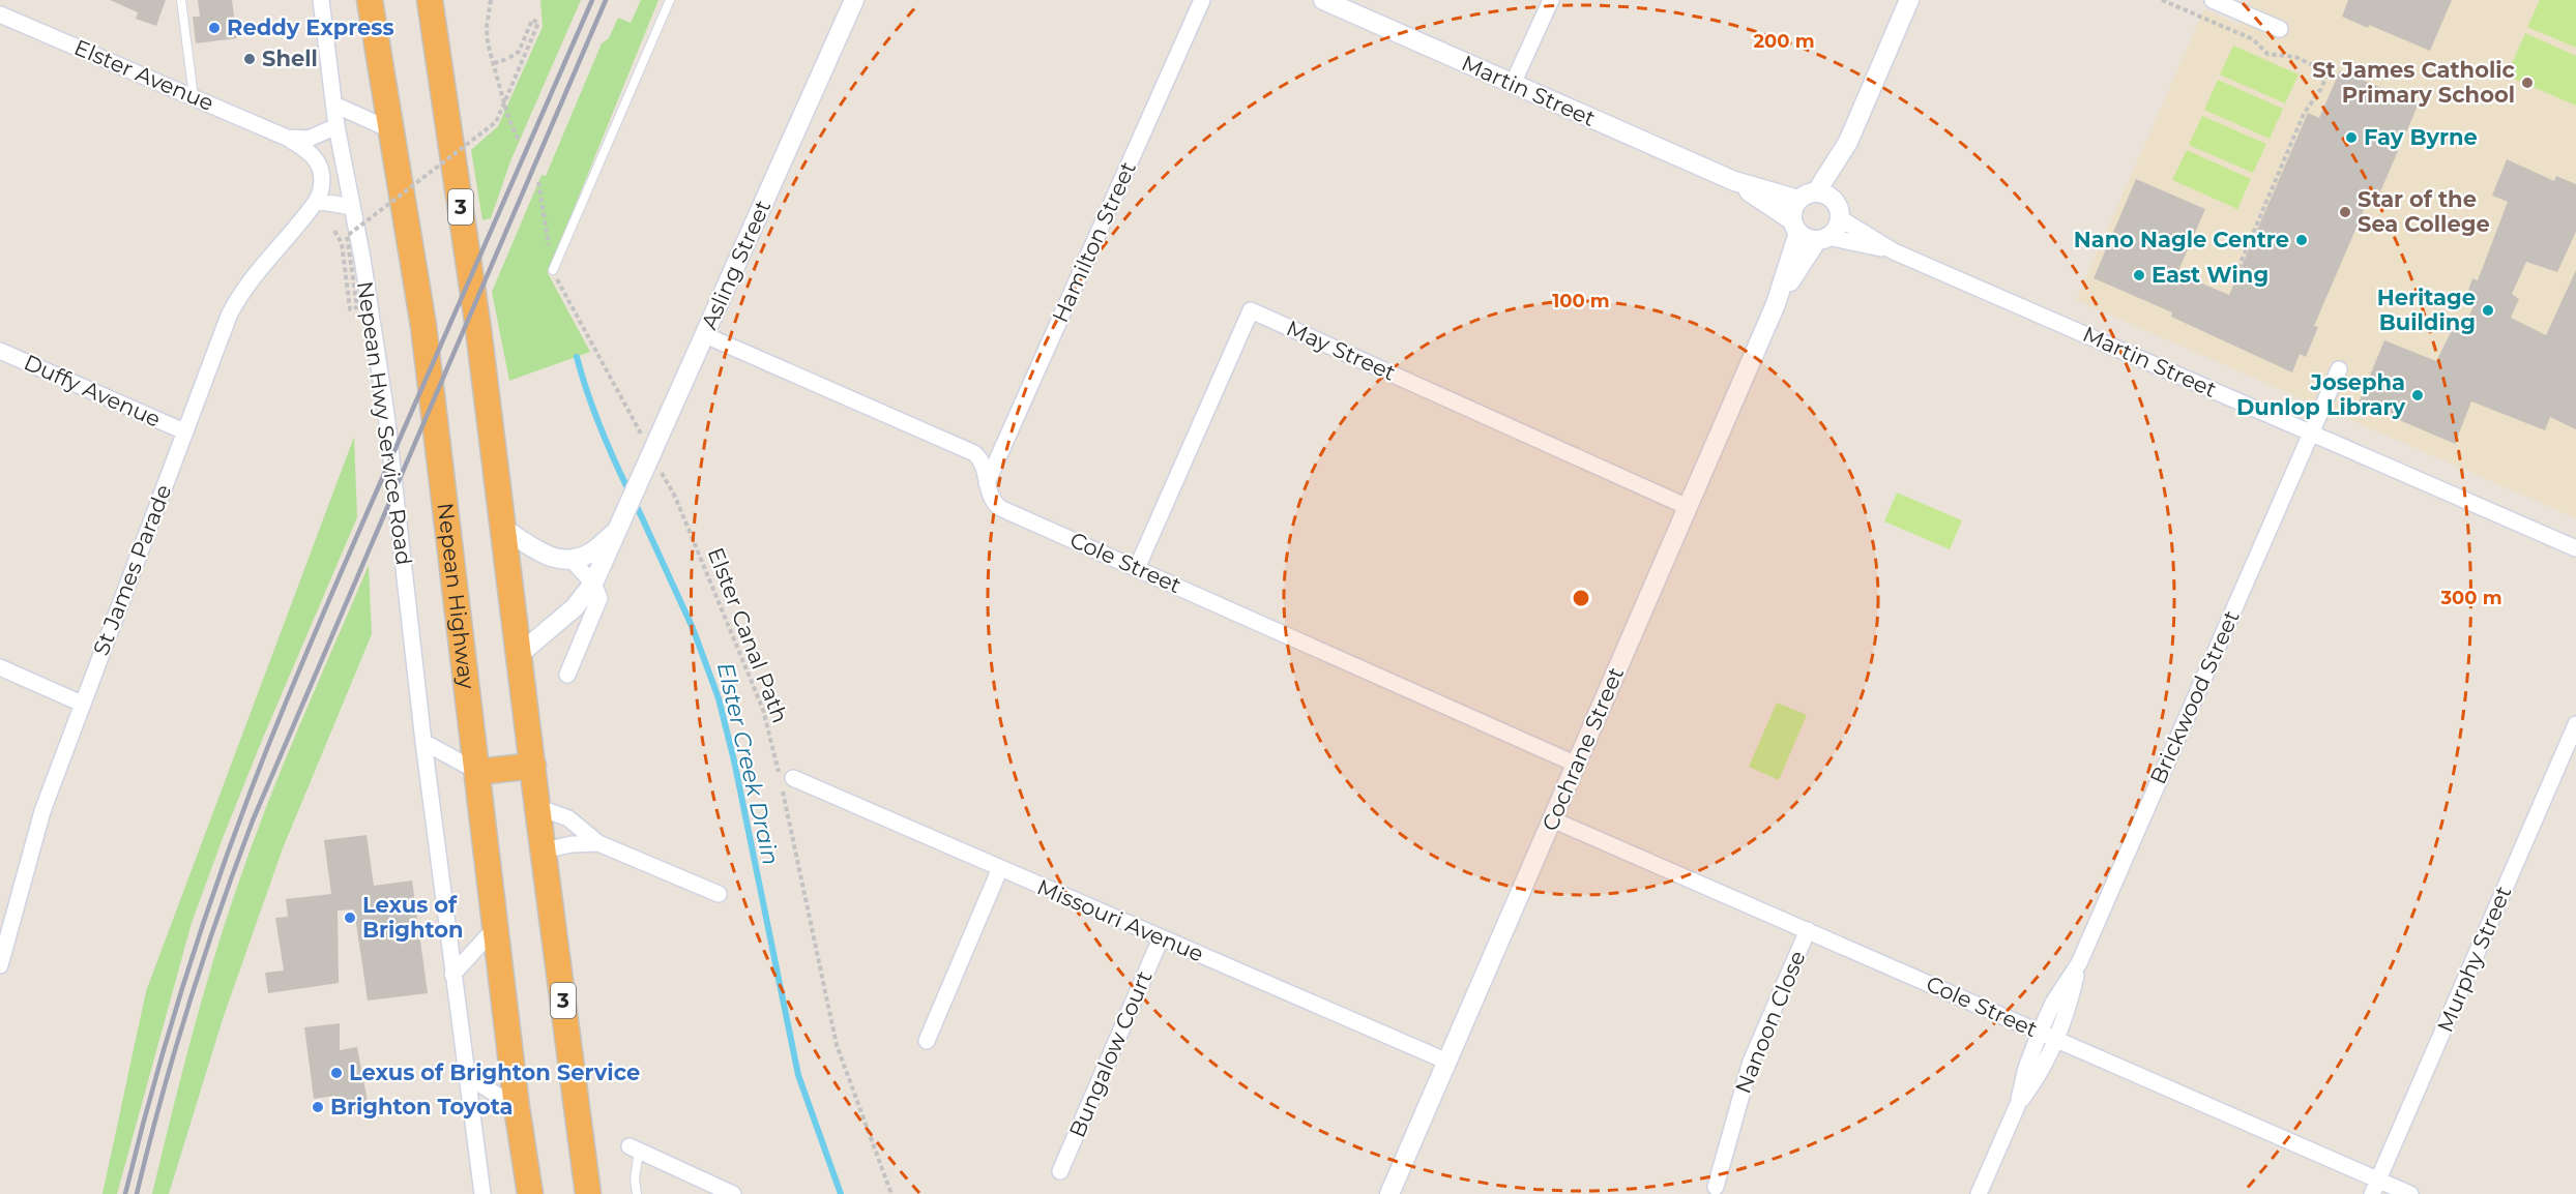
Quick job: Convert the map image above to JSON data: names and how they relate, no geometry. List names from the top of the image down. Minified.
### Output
{"streets":{"highway":["3","Nepean Highway"],"street":["Elster Avenue","Martin Street","Hamilton Street","Asling Street","May Street","Duffy Avenue","Nepean Hwy Service Road","Cole Street","St James Parade","Brickwood Street","Cochrane Street","Missouri Avenue","Murphy Street","Nanoon Close","Bungalow Court"],"path":["Elster Canal Path"]},"crossings":[["Elster Avenue","Nepean Hwy Service Road"],["Elster Avenue","St James Parade"],["Martin Street","Brickwood Street"],["Martin Street","Cochrane Street"],["3","Asling Street"],["Hamilton Street","Cole Street"],["Asling Street","Cole Street"],["Asling Street","Elster Canal Path"],["May Street","Cole Street"],["May Street","Cochrane Street"],["Duffy Avenue","St James Parade"],["Cole Street","Brickwood Street"],["Cole Street","Cochrane Street"],["Cole Street","Murphy Street"],["Cole Street","Nanoon Close"],["Elster Canal Path","Missouri Avenue"],["Cochrane Street","Missouri Avenue"],["Missouri Avenue","Bungalow Court"]],"water":["Elster Creek Drain"],"places":["Reddy Express","Shell","St James Catholic Primary School","Fay Byrne","Star of the Sea College","Nano Nagle Centre","East Wing","Heritage Building","Josepha Dunlop Library","Lexus of Brighton","Lexus of Brighton Service","Brighton Toyota"],"rings":["200 m","100 m","300 m"]}
